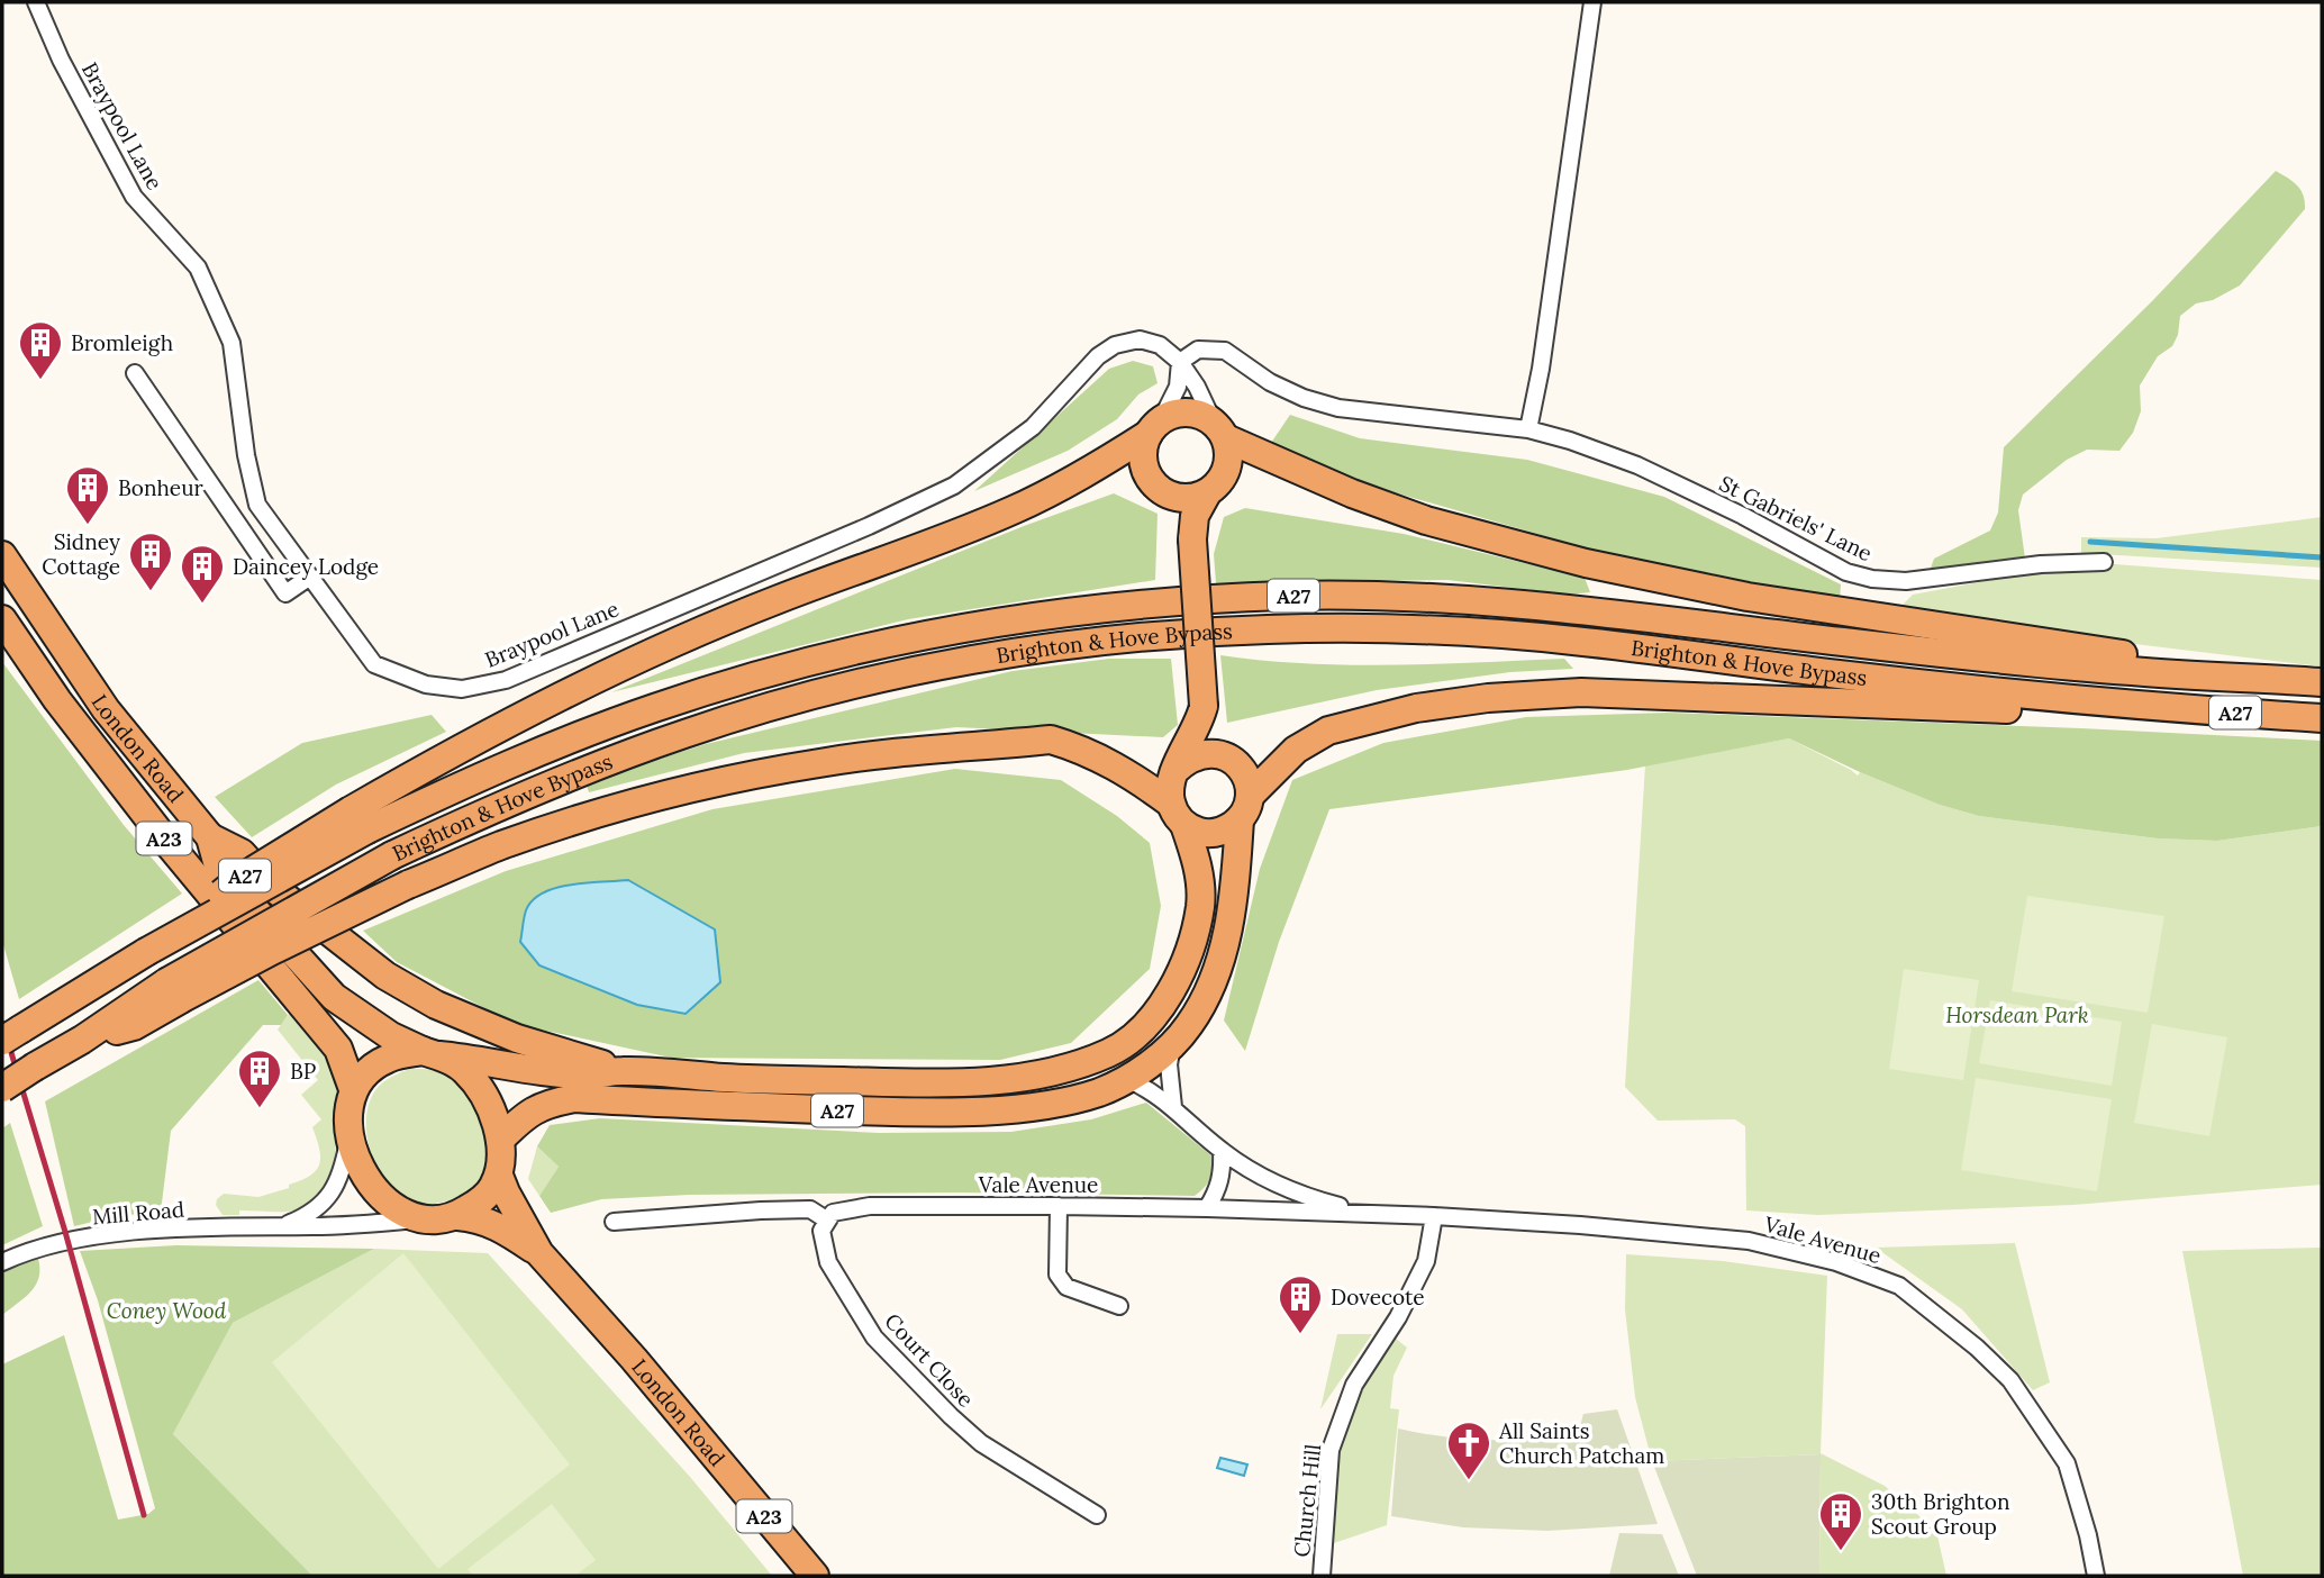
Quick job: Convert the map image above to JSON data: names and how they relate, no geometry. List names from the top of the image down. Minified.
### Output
{"streets":{"highway":["A27","Brighton & Hove Bypass","London Road","A23"],"street":["Braypool Lane","St Gabriels' Lane","Vale Avenue","Mill Road","Court Close","Church Hill"]},"crossings":[["Braypool Lane","St Gabriels' Lane"],["Braypool Lane","A27"],["A27","Brighton & Hove Bypass"],["A27","London Road"],["A27","Vale Avenue"],["A27","Mill Road"],["London Road","Mill Road"],["Vale Avenue","Court Close"],["Vale Avenue","Church Hill"]],"parks":["Horsdean Park","Coney Wood"],"places":{"building":["Bromleigh","Bonheur","Sidney Cottage","Daincey Lodge","BP","Dovecote","30th Brighton Scout Group"],"church":["All Saints Church Patcham"]}}
